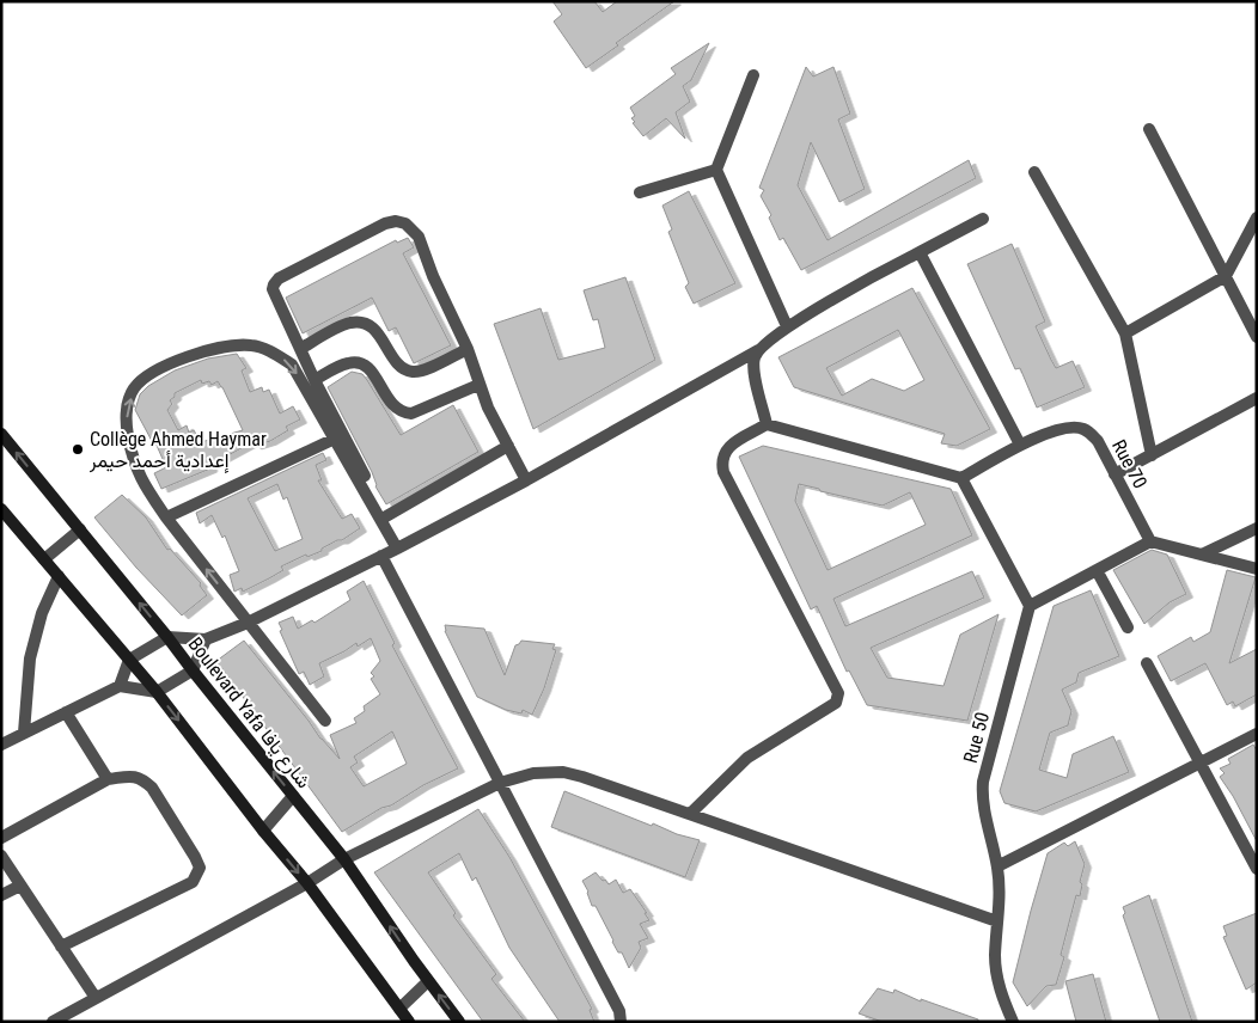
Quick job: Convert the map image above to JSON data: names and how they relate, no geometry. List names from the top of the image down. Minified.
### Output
{"streets":{"street":["Rue 70","Boulevard Yafa شارع يافا","Rue 50"]},"places":["Collège Ahmed Haymar إعدادية أحمد حيمر"]}
